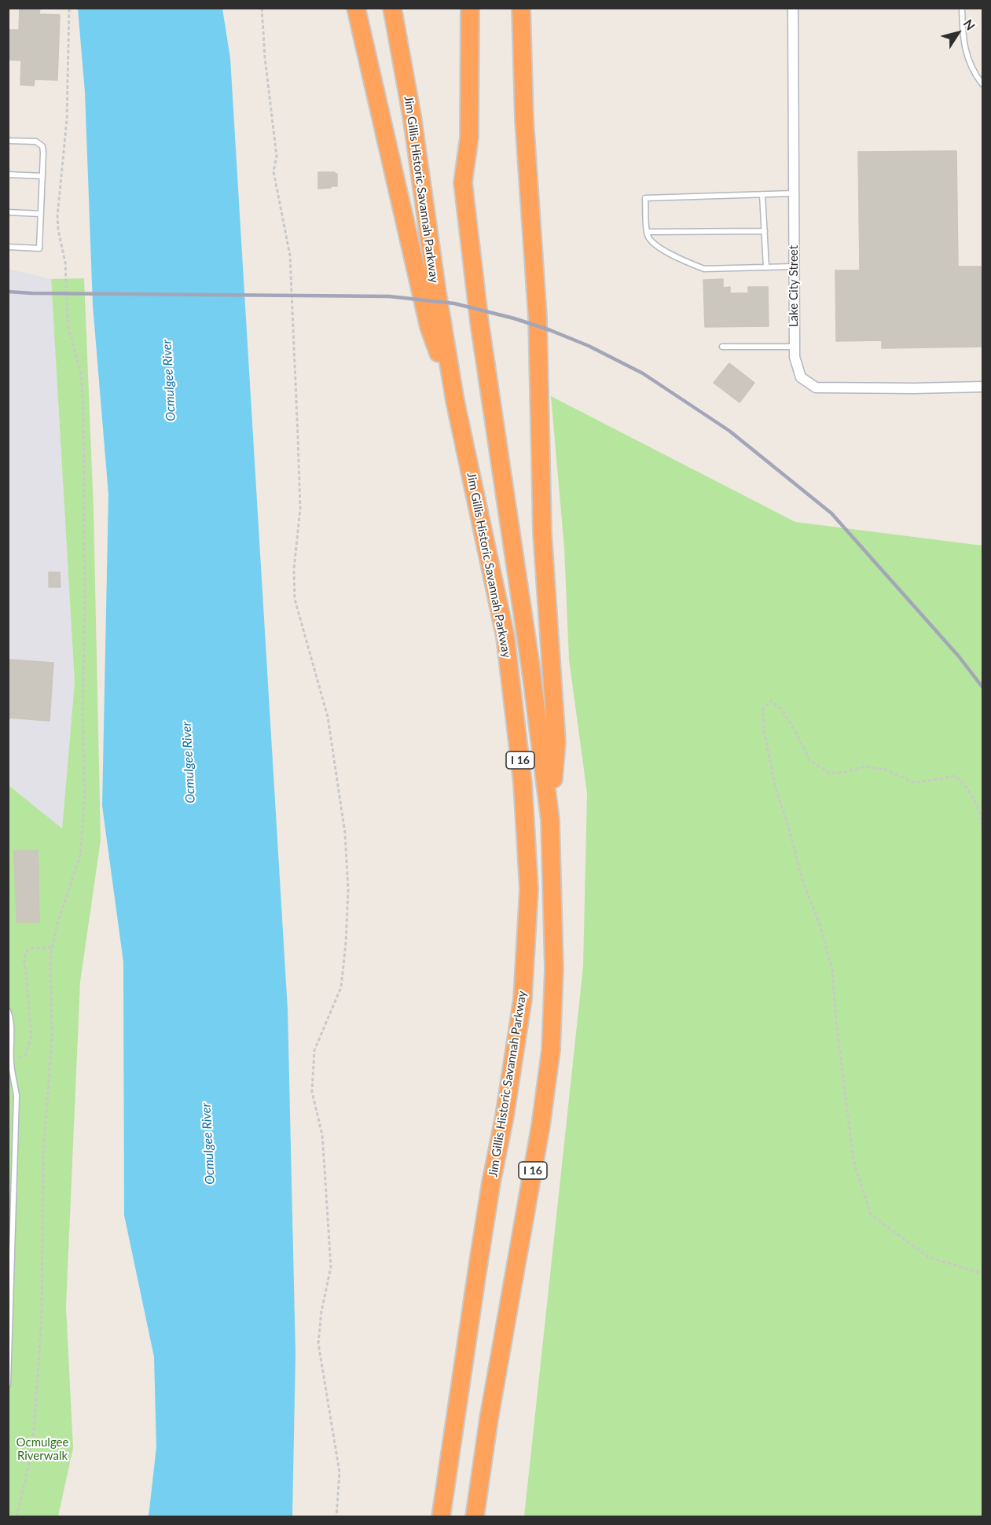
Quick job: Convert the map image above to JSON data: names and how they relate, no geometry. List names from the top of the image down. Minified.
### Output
{"streets":{"highway":["Jim Gillis Historic Savannah Parkway","I 16"],"street":["Lake City Street"]},"water":["Ocmulgee River"],"parks":["Ocmulgee Riverwalk"],"north":"top right"}
